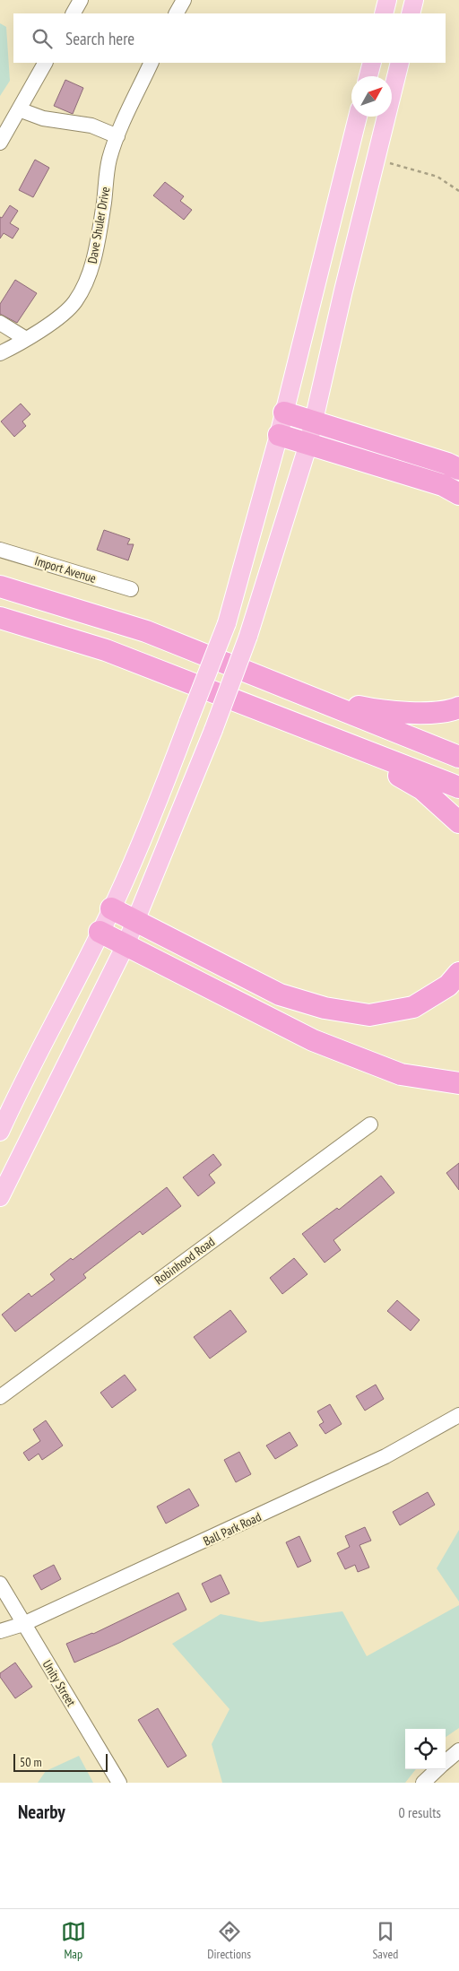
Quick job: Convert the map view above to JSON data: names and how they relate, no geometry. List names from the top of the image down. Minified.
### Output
{"streets":{"street":["Dave Shuler Drive","Import Avenue","Robinhood Road","Ball Park Road","Unity Street"]},"crossings":[["Ball Park Road","Unity Street"]],"scale_bar":"50 m","north":"top right","page":{"search":"Search here","scale":"50 m","heading":["Nearby","0 results"],"nav":["Map","Directions","Saved"]}}
